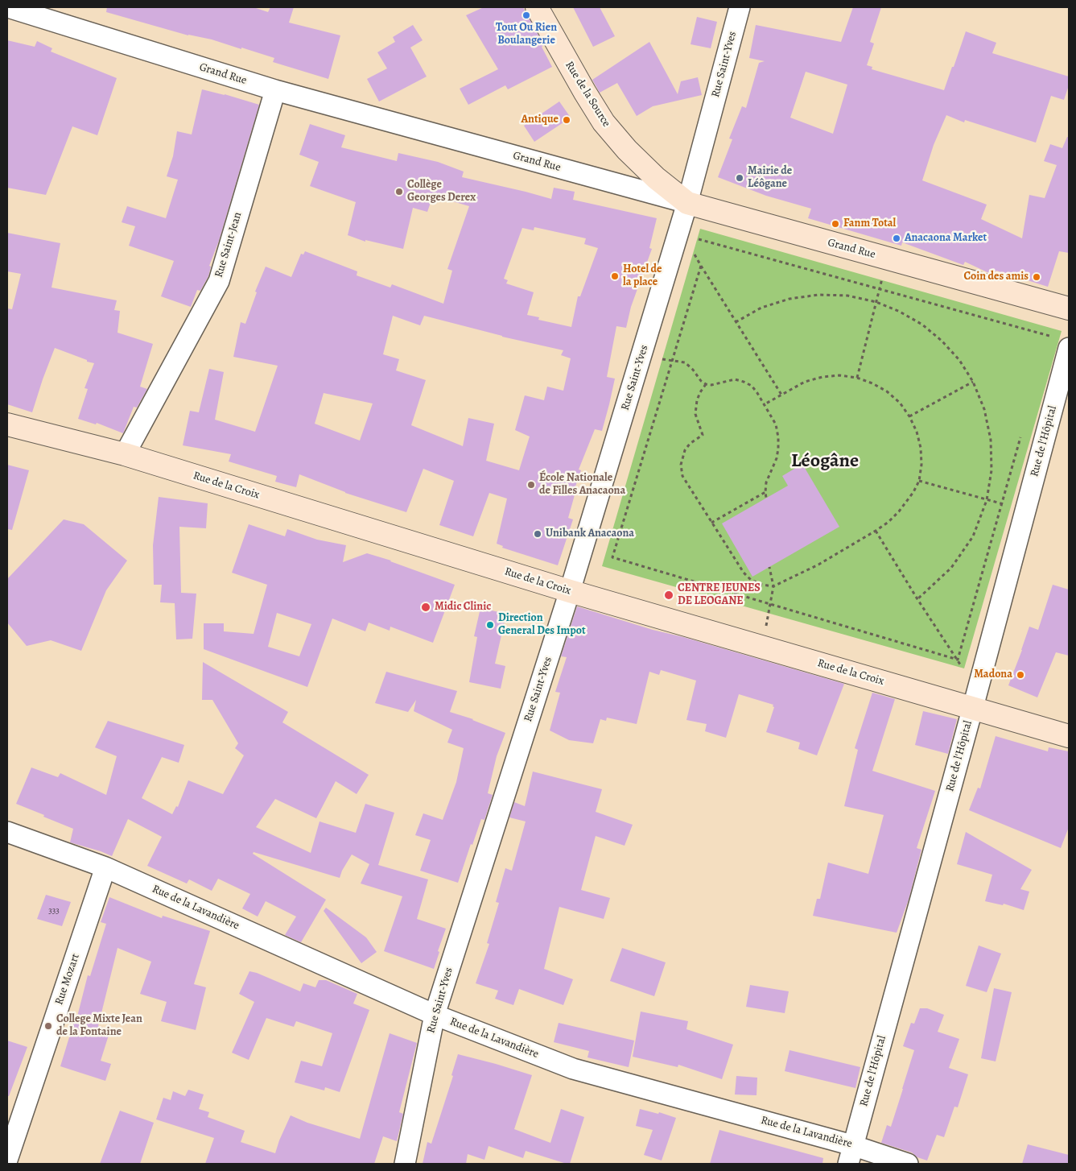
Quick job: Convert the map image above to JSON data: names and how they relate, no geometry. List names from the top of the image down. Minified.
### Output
{"streets":{"street":["Rue Saint-Yves","Grand Rue","Rue de la Source","Rue Saint-Jean","Rue de l'Hôpital","Rue de la Croix","Rue de la Lavandière","Rue Mozart"]},"crossings":[["Rue Saint-Yves","Grand Rue"],["Rue Saint-Yves","Rue de la Source"],["Rue Saint-Yves","Rue de la Croix"],["Rue Saint-Yves","Rue de la Lavandière"],["Grand Rue","Rue de la Source"],["Grand Rue","Rue Saint-Jean"],["Rue Saint-Jean","Rue de la Croix"],["Rue de l'Hôpital","Rue de la Croix"],["Rue de l'Hôpital","Rue de la Lavandière"],["Rue de la Lavandière","Rue Mozart"]],"districts":["Léogâne"],"places":["Tout Ou Rien Boulangerie","Antique","Mairie de Léôgane","Collège Georges Derex","Fanm Total","Anacaona Market","Hotel de la place","Coin des amis","École Nationale de Filles Anacaona","Unibank Anacaona","CENTRE JEUNES DE LEOGANE","Midic Clinic","Direction General Des Impot","Madona","College Mixte Jean de la Fontaine"],"house_numbers":["333"]}
